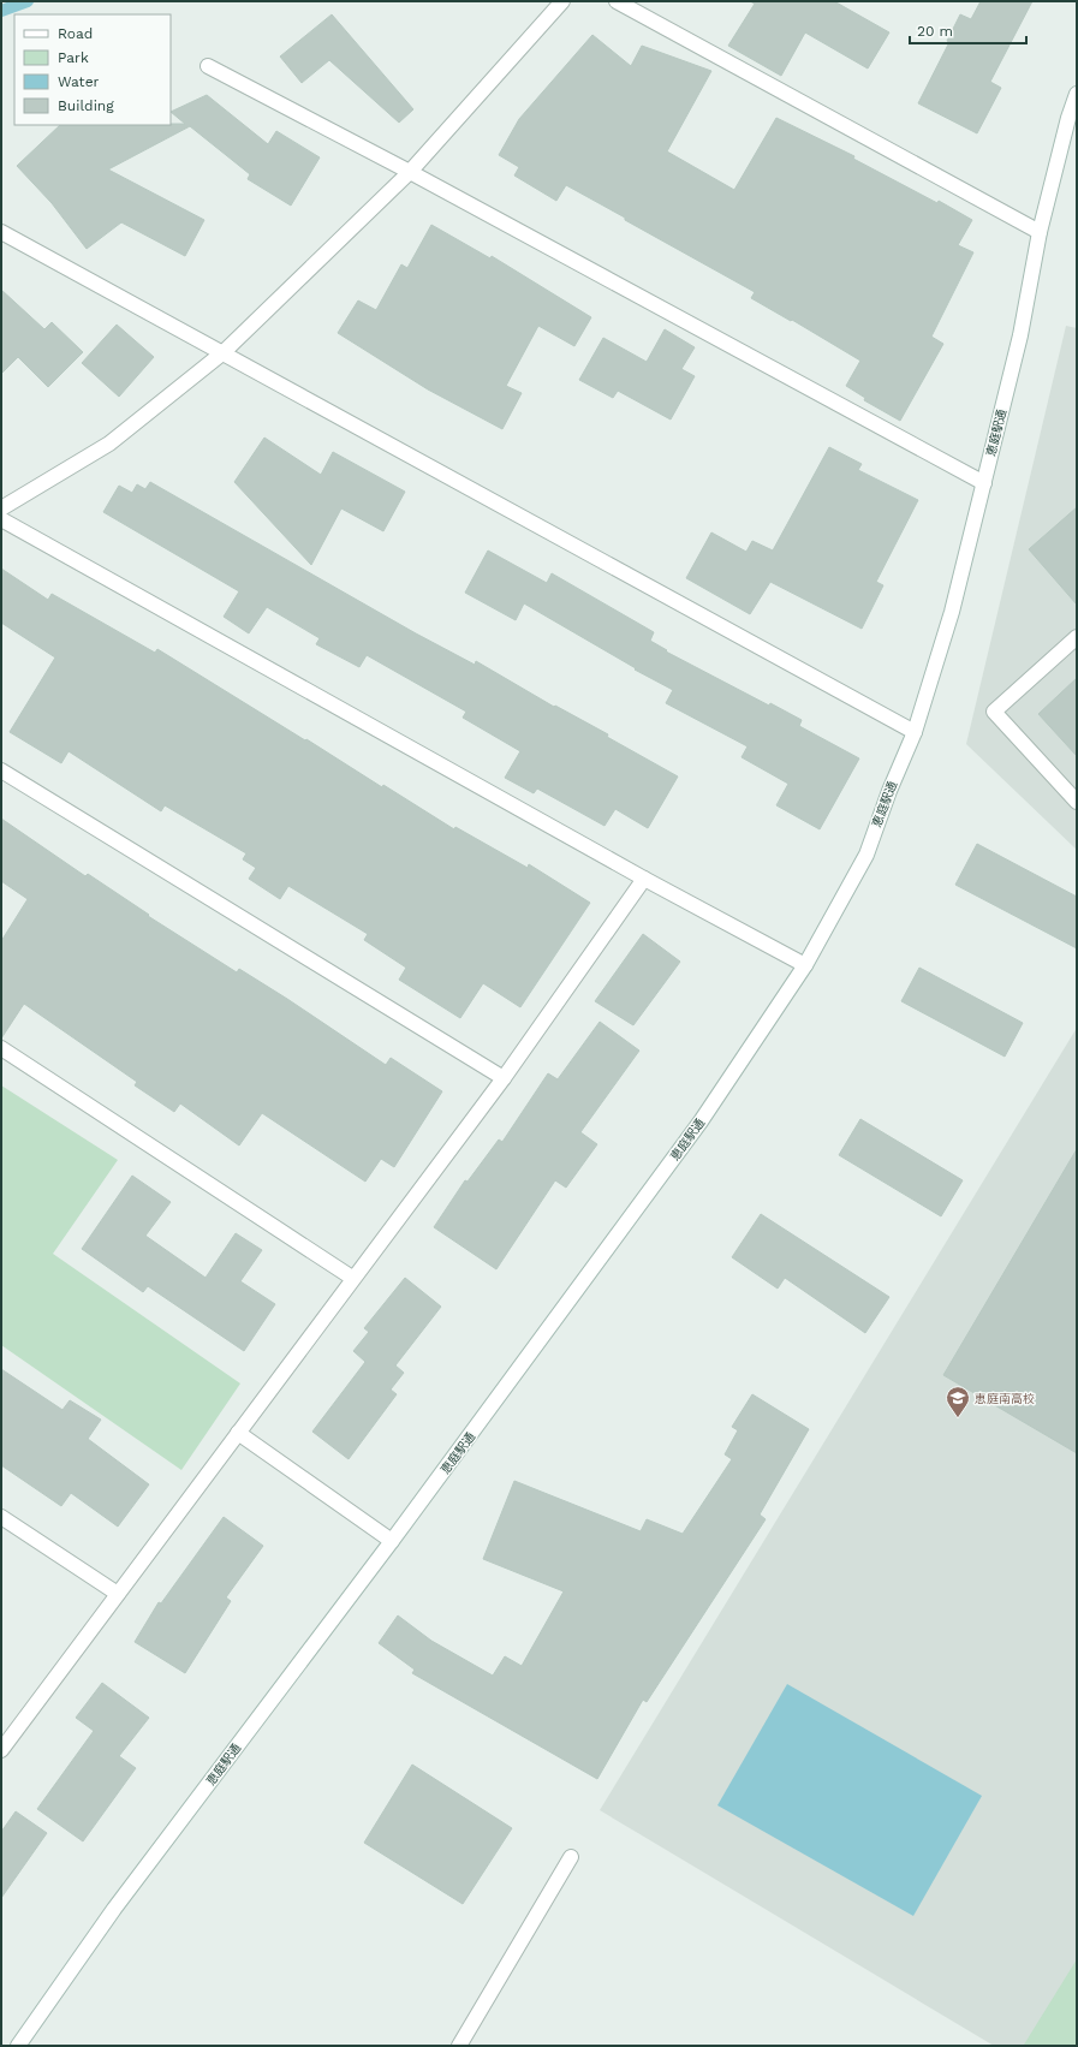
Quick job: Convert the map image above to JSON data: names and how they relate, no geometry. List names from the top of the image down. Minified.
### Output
{"streets":{"street":["恵庭駅通"]},"places":{"school or university":["恵庭南高校"]},"legend":["Road","Park","Water","Building"],"scale_bar":"20 m"}
